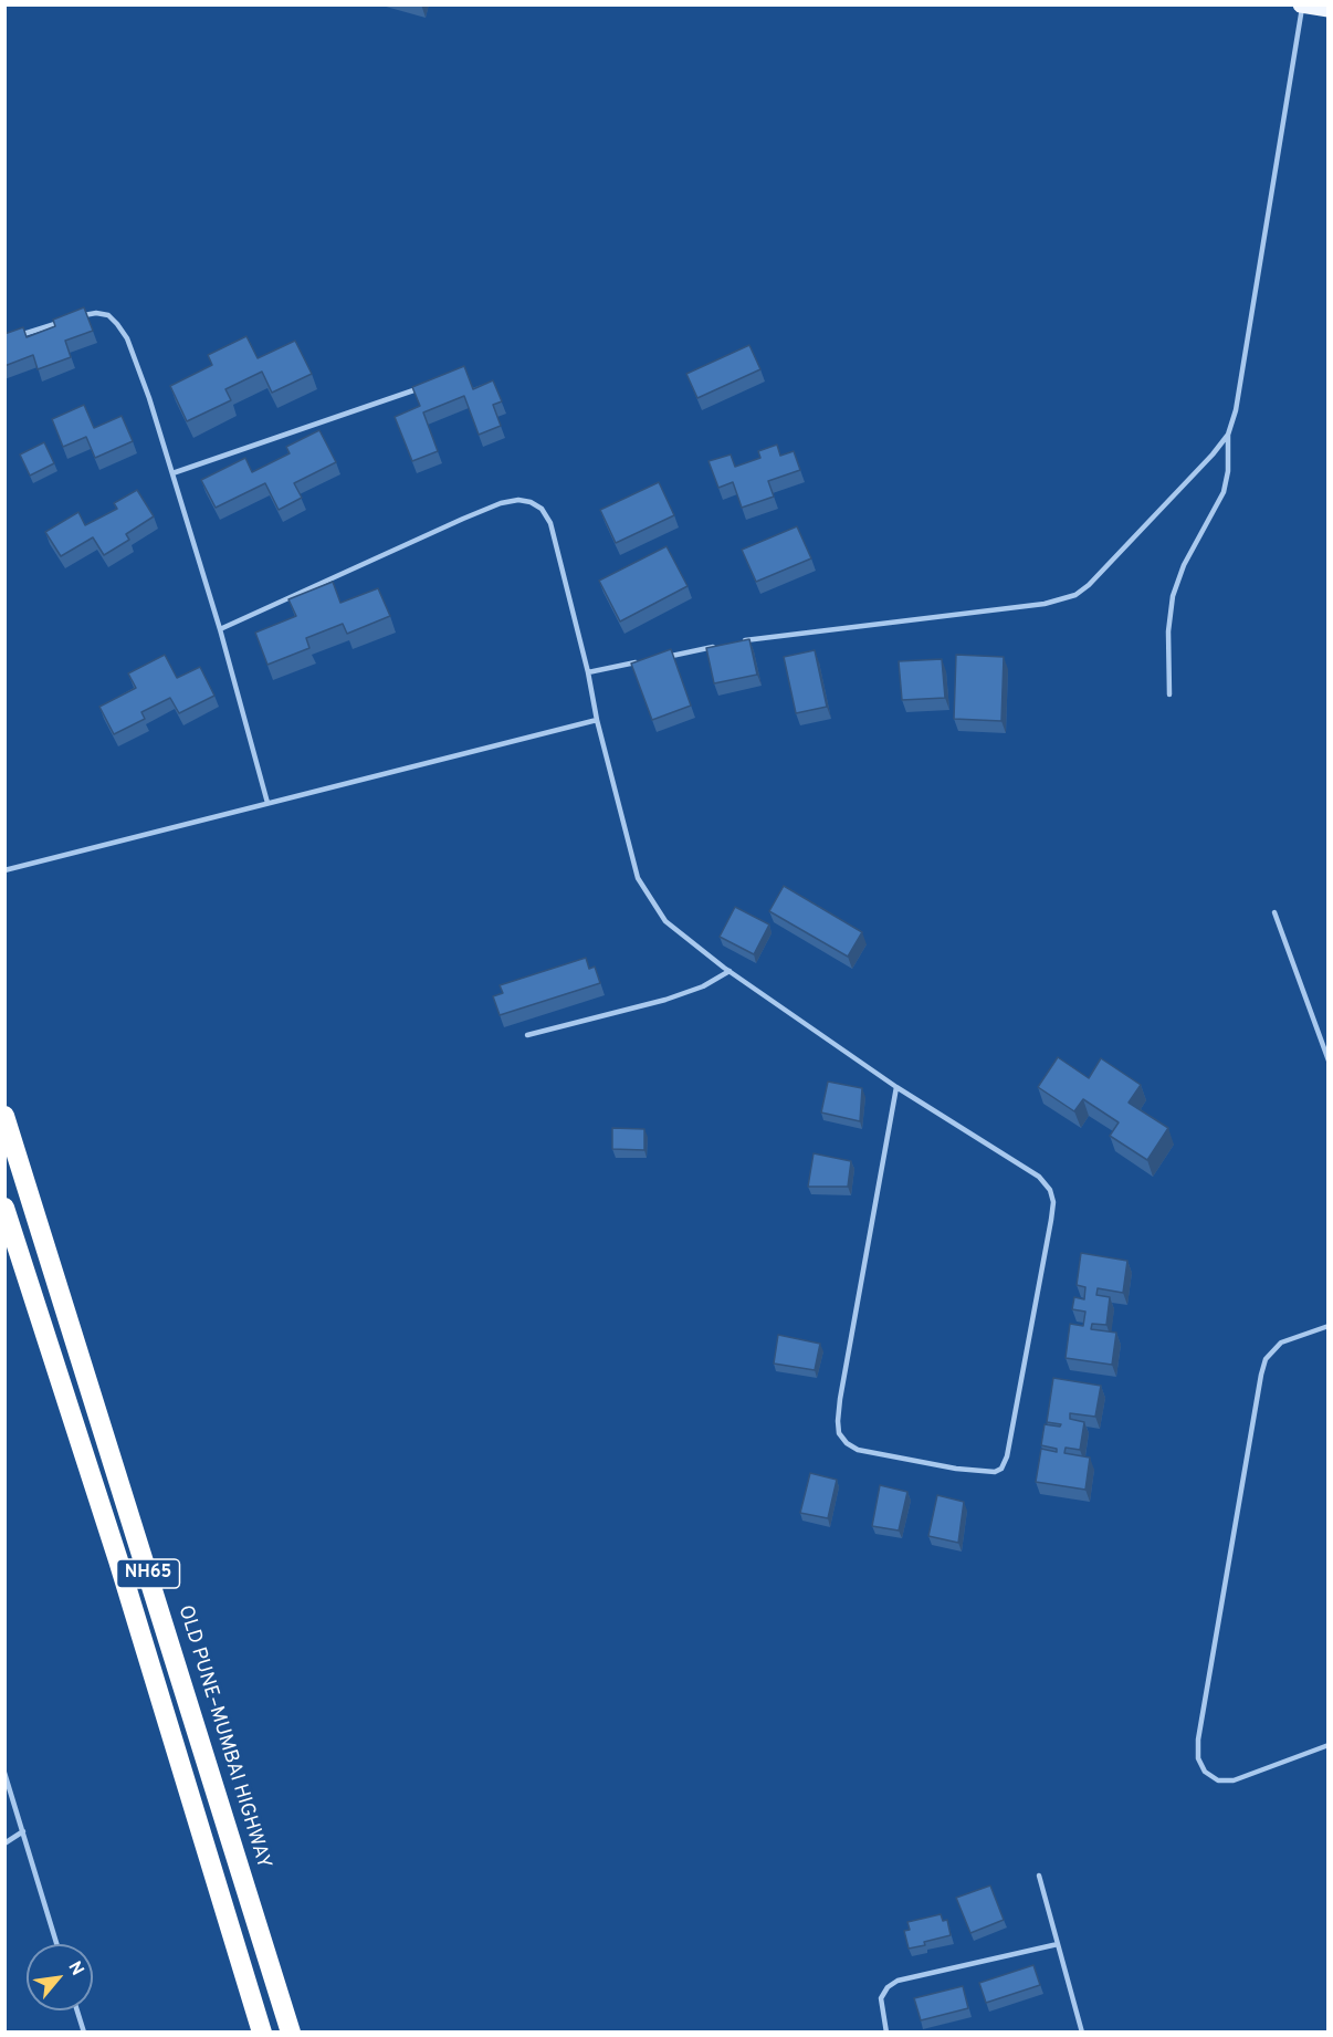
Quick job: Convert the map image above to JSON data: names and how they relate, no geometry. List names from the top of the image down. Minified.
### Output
{"streets":{"highway":["NH65","OLD PUNE–MUMBAI HIGHWAY"]},"north":"top right"}
